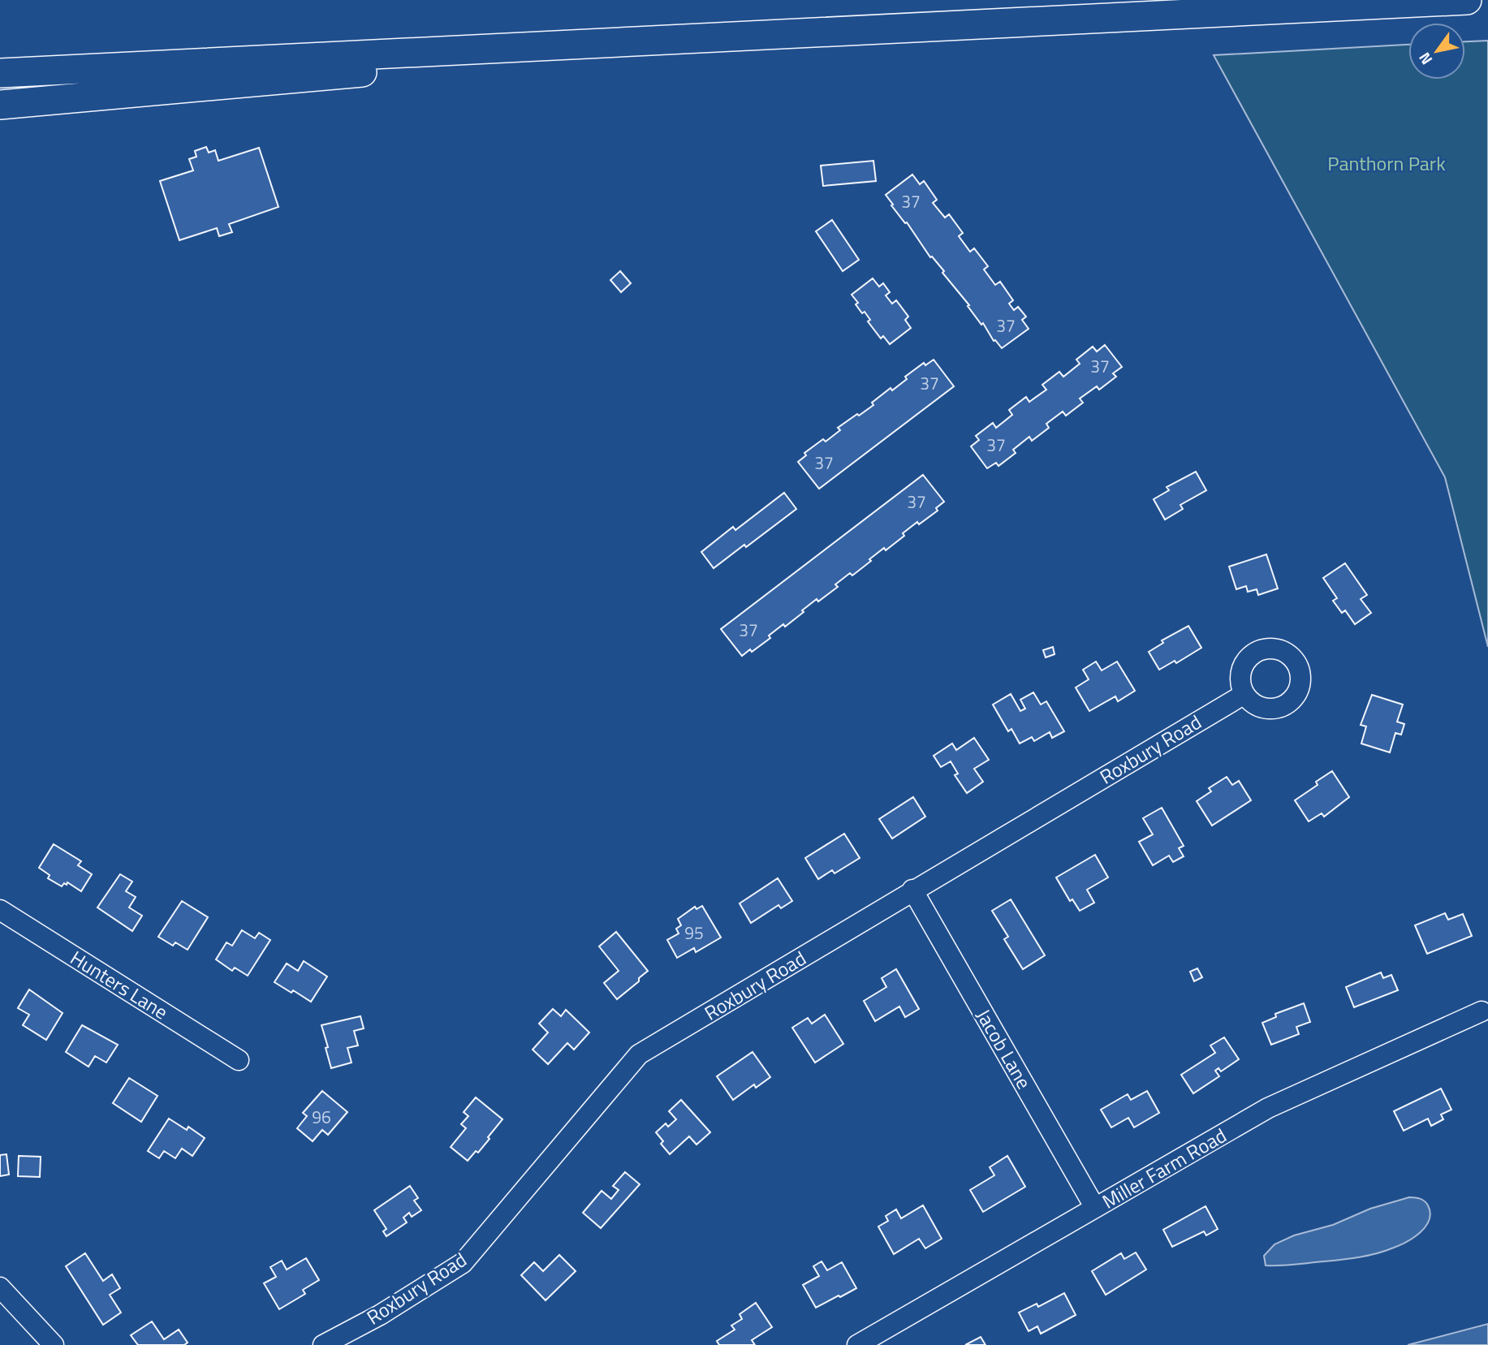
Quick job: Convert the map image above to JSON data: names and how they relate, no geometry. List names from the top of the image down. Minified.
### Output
{"streets":{"street":["Roxbury Road","Hunters Lane","Jacob Lane","Miller Farm Road"]},"crossings":[["Roxbury Road","Jacob Lane"],["Jacob Lane","Miller Farm Road"]],"parks":["Panthorn Park"],"house_numbers":["37","37","37","37","37","37","37","37","95","96"],"north":"bottom left"}
